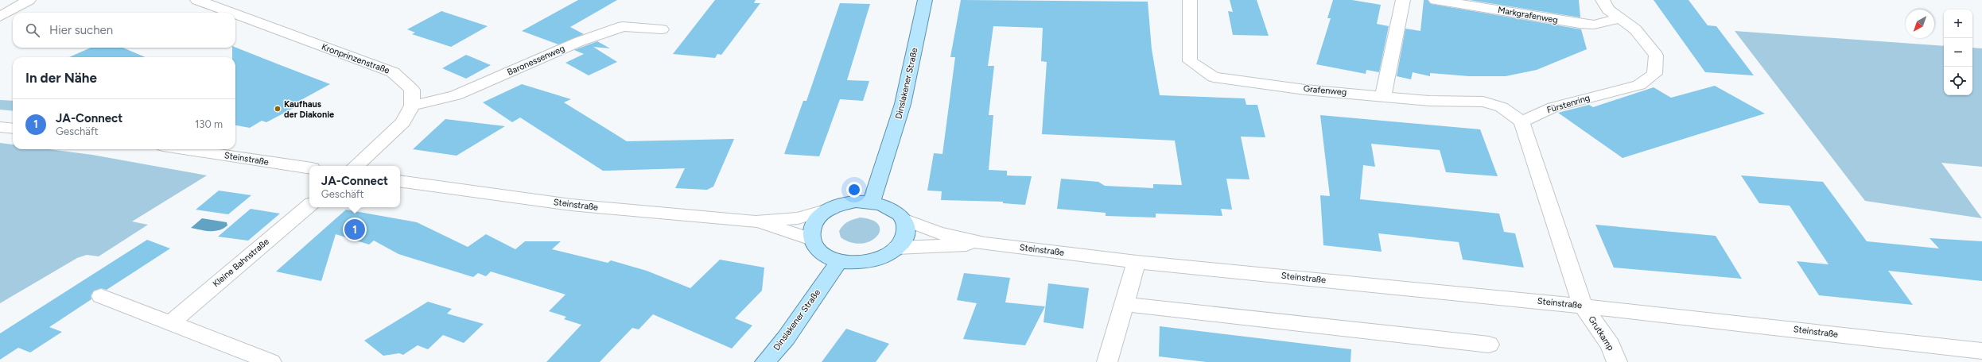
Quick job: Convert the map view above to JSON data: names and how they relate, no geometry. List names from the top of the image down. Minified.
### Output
{"streets":{"main road":["Dinslakener Straße"],"street":["Markgrafenweg","Kronprinzenstraße","Baronessenweg","Grafenweg","Fürstenring","Steinstraße","Kleine Bahnstraße","Grutkamp"]},"crossings":[["Markgrafenweg","Fürstenring"],["Kronprinzenstraße","Baronessenweg"],["Dinslakener Straße","Steinstraße"],["Grafenweg","Fürstenring"],["Steinstraße","Grutkamp"]],"places":["Kaufhaus der Diakonie"],"north":"bottom left","page":{"map_buttons":["+","−"],"search":"Hier suchen","heading":"In der Nähe","list":[{"mark":"1","name":"JA-Connect","note":"Geschäft","value":"130 m"}],"popup":["JA-Connect","Geschäft"],"pins":"1"}}
